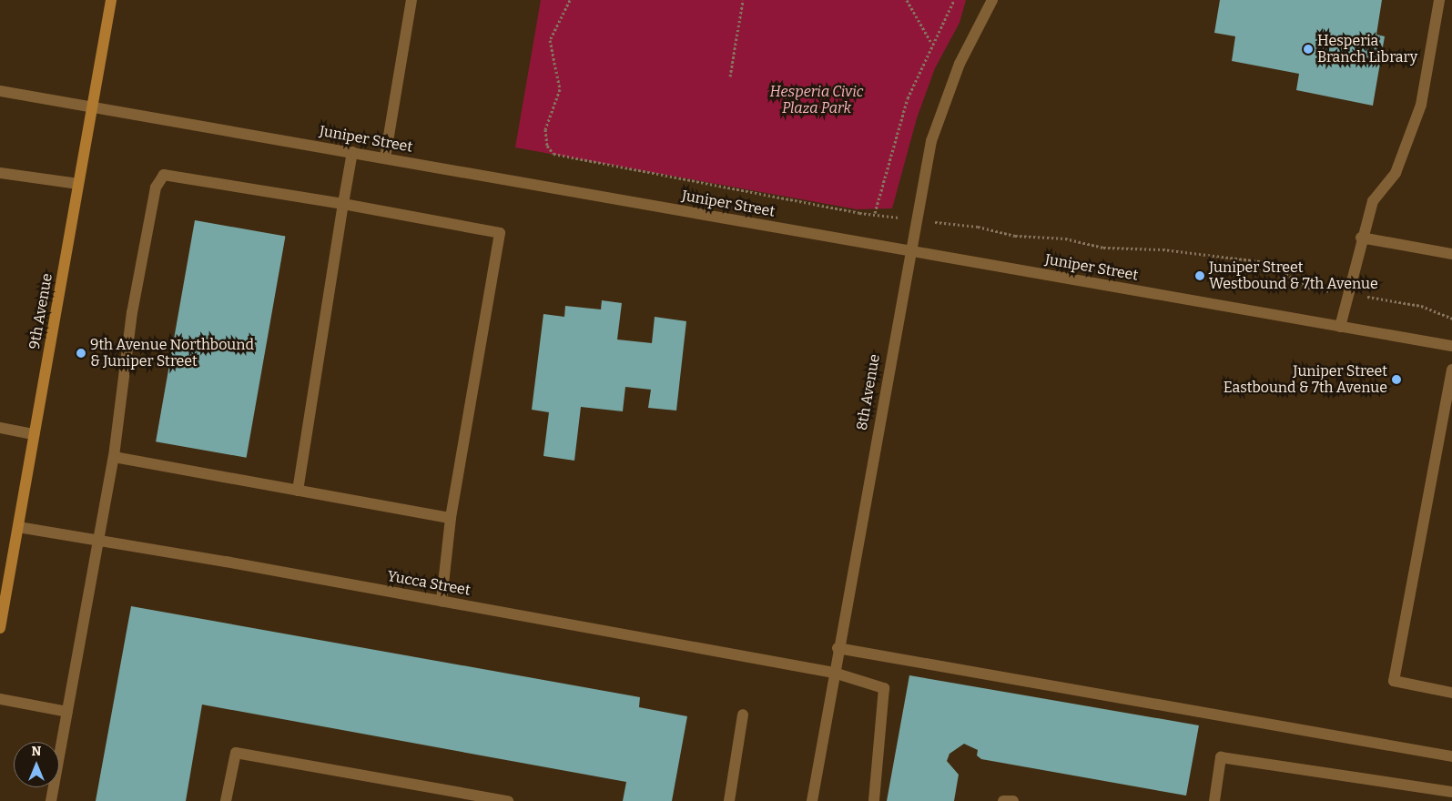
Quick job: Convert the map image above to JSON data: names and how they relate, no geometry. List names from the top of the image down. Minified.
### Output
{"streets":{"street":["Juniper Street","9th Avenue","8th Avenue","Yucca Street"]},"crossings":[["Juniper Street","9th Avenue"],["Juniper Street","8th Avenue"],["9th Avenue","Yucca Street"],["8th Avenue","Yucca Street"]],"parks":["Hesperia Civic Plaza Park"],"places":["Hesperia Branch Library","Juniper Street Westbound & 7th Avenue","9th Avenue Northbound & Juniper Street","Juniper Street Eastbound & 7th Avenue"],"north":"top"}
